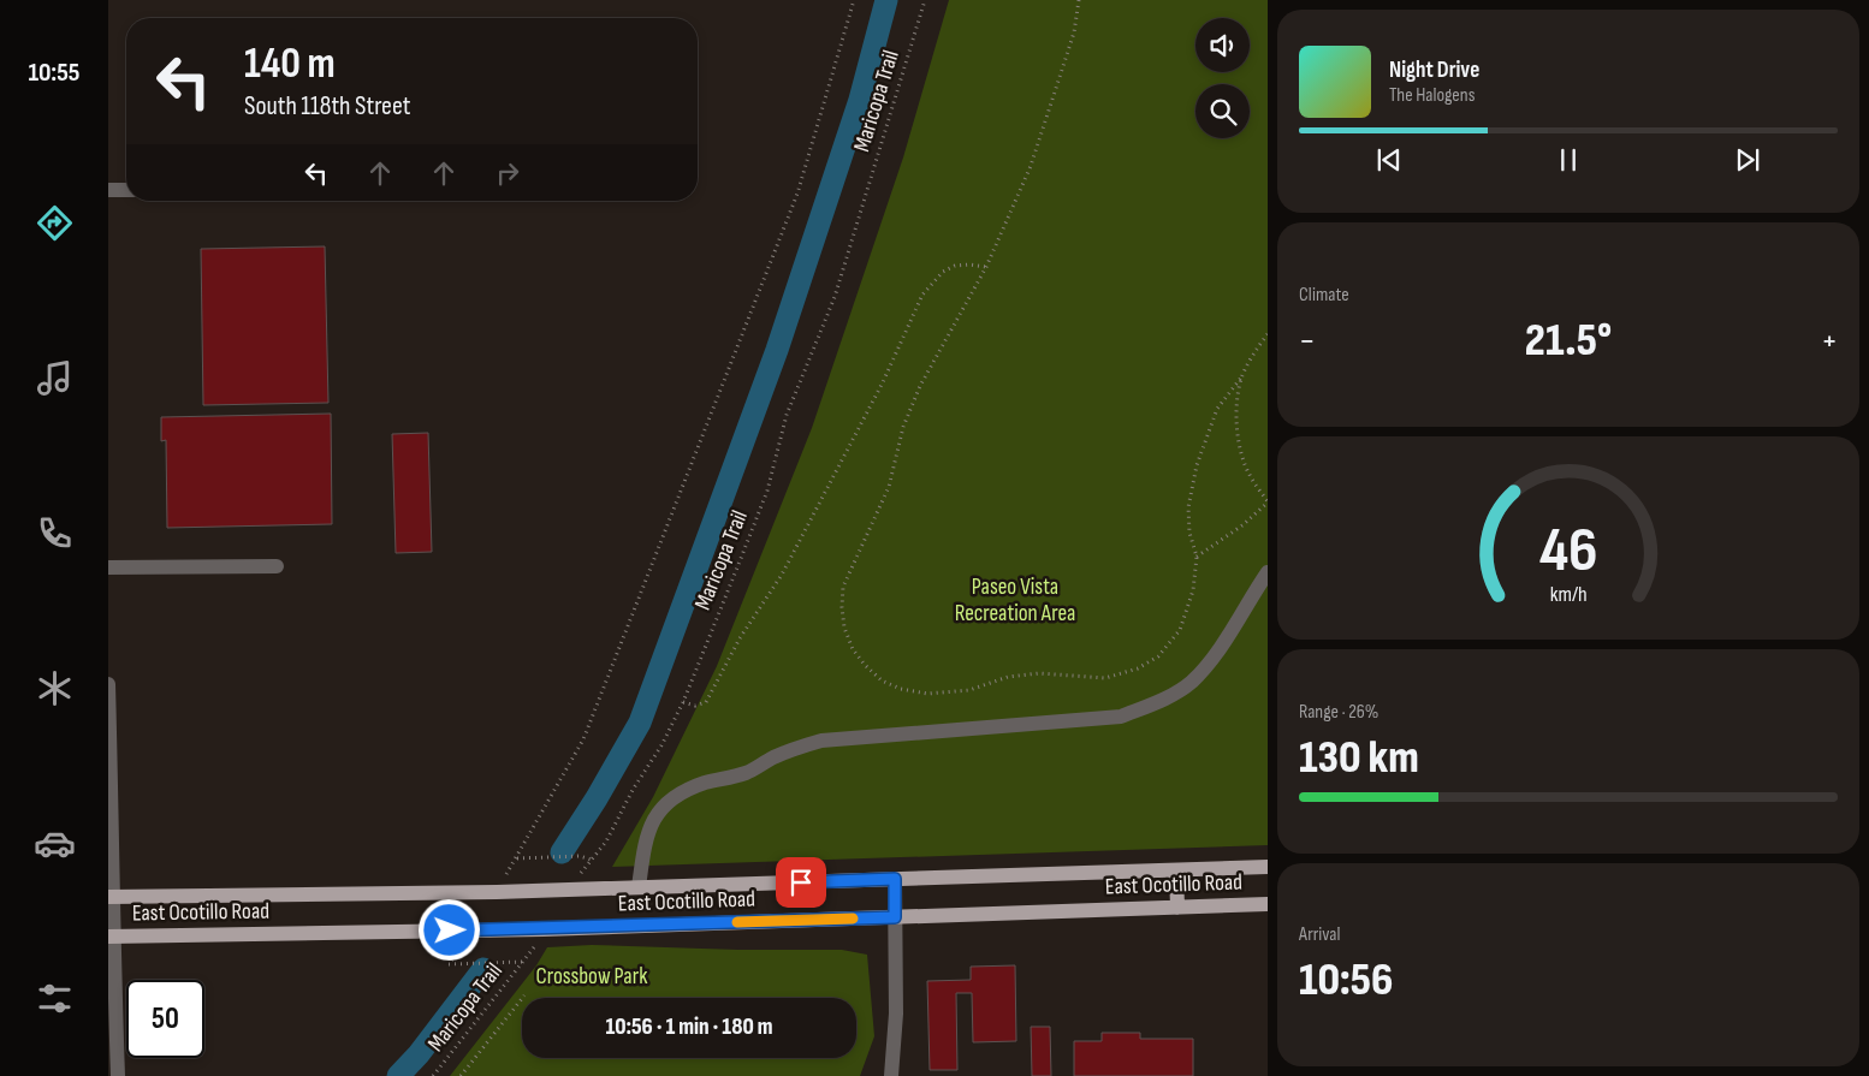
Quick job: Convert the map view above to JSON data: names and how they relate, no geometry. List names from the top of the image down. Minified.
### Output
{"streets":{"main road":["East Ocotillo Road"],"path":["Maricopa Trail"]},"crossings":[["Maricopa Trail","East Ocotillo Road"]],"parks":["Paseo Vista Recreation Area","Crossbow Park"],"page":{"tabs":"10:55","turn":["140 m","South 118th Street"],"song":["Night Drive","The Halogens"],"tile":["Climate",["Range · 26%","130 km"],["Arrival","10:56"]],"heat":["−","21.5°","+"],"limit":"50","trip":"10:56 · 1 min · 180 m","gauge":["46","km/h"]}}
